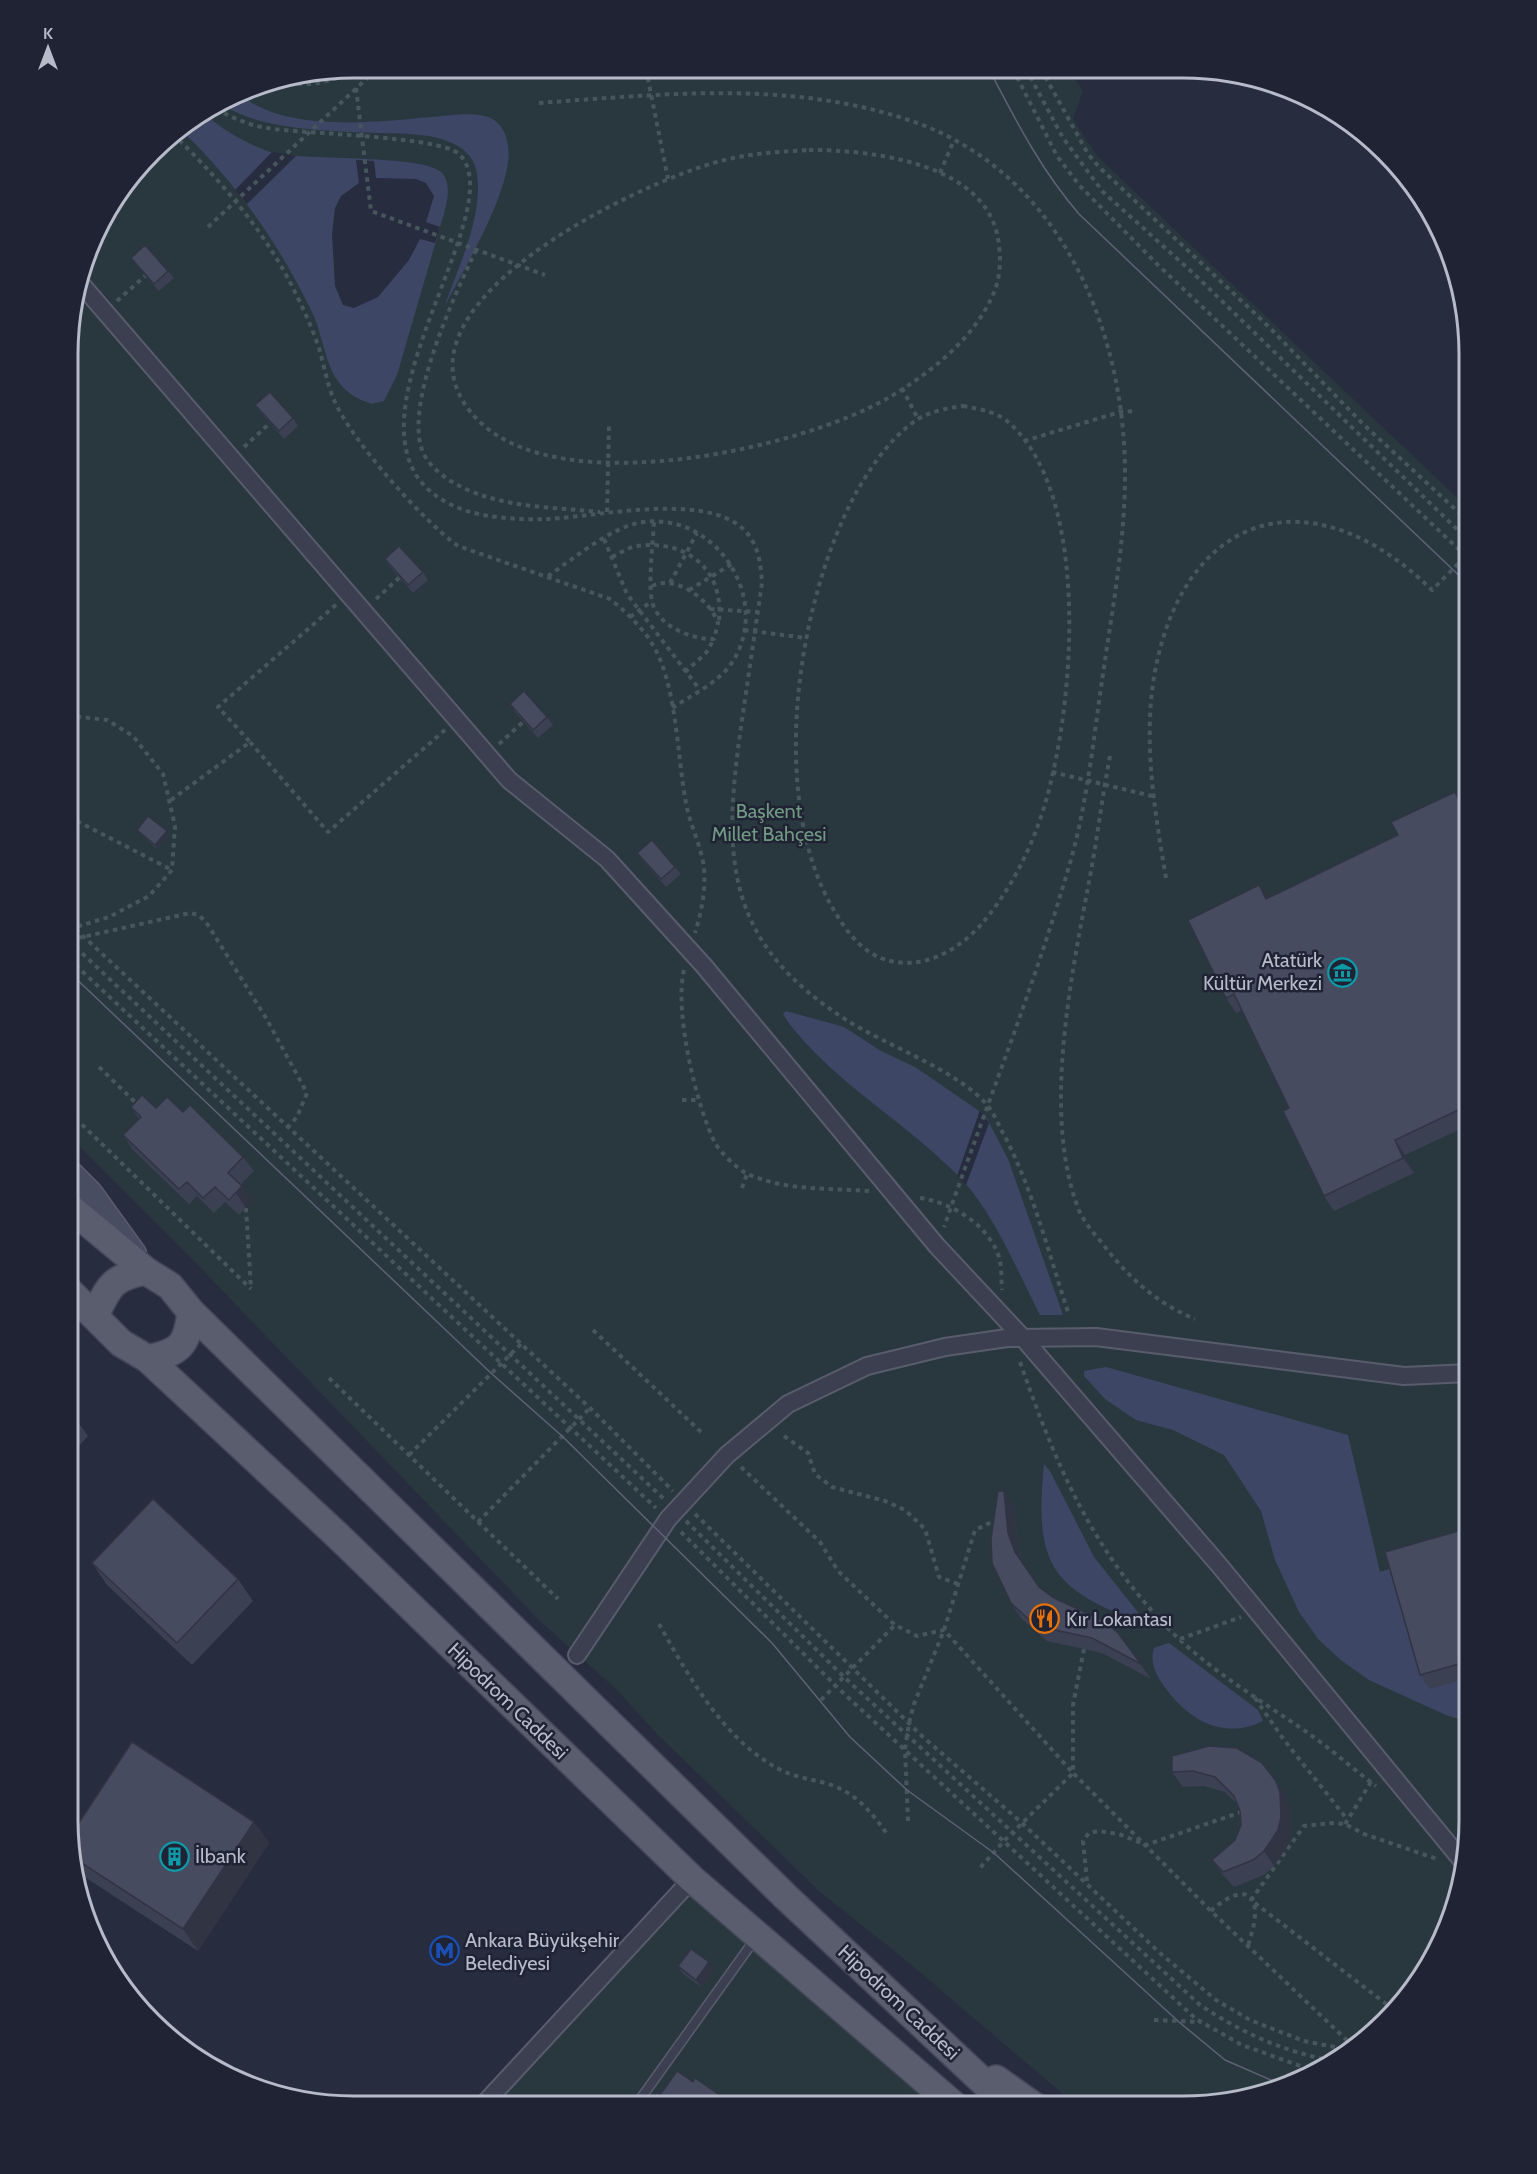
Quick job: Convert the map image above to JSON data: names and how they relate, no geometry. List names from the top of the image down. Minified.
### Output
{"streets":{"main road":["Hipodrom Caddesi"]},"parks":["Başkent Millet Bahçesi"],"places":{"museum":["Atatürk Kültür Merkezi"],"restaurant":["Kır Lokantası"],"building":["İlbank"],"metro station":["Ankara Büyükşehir Belediyesi"]},"north":"top"}
